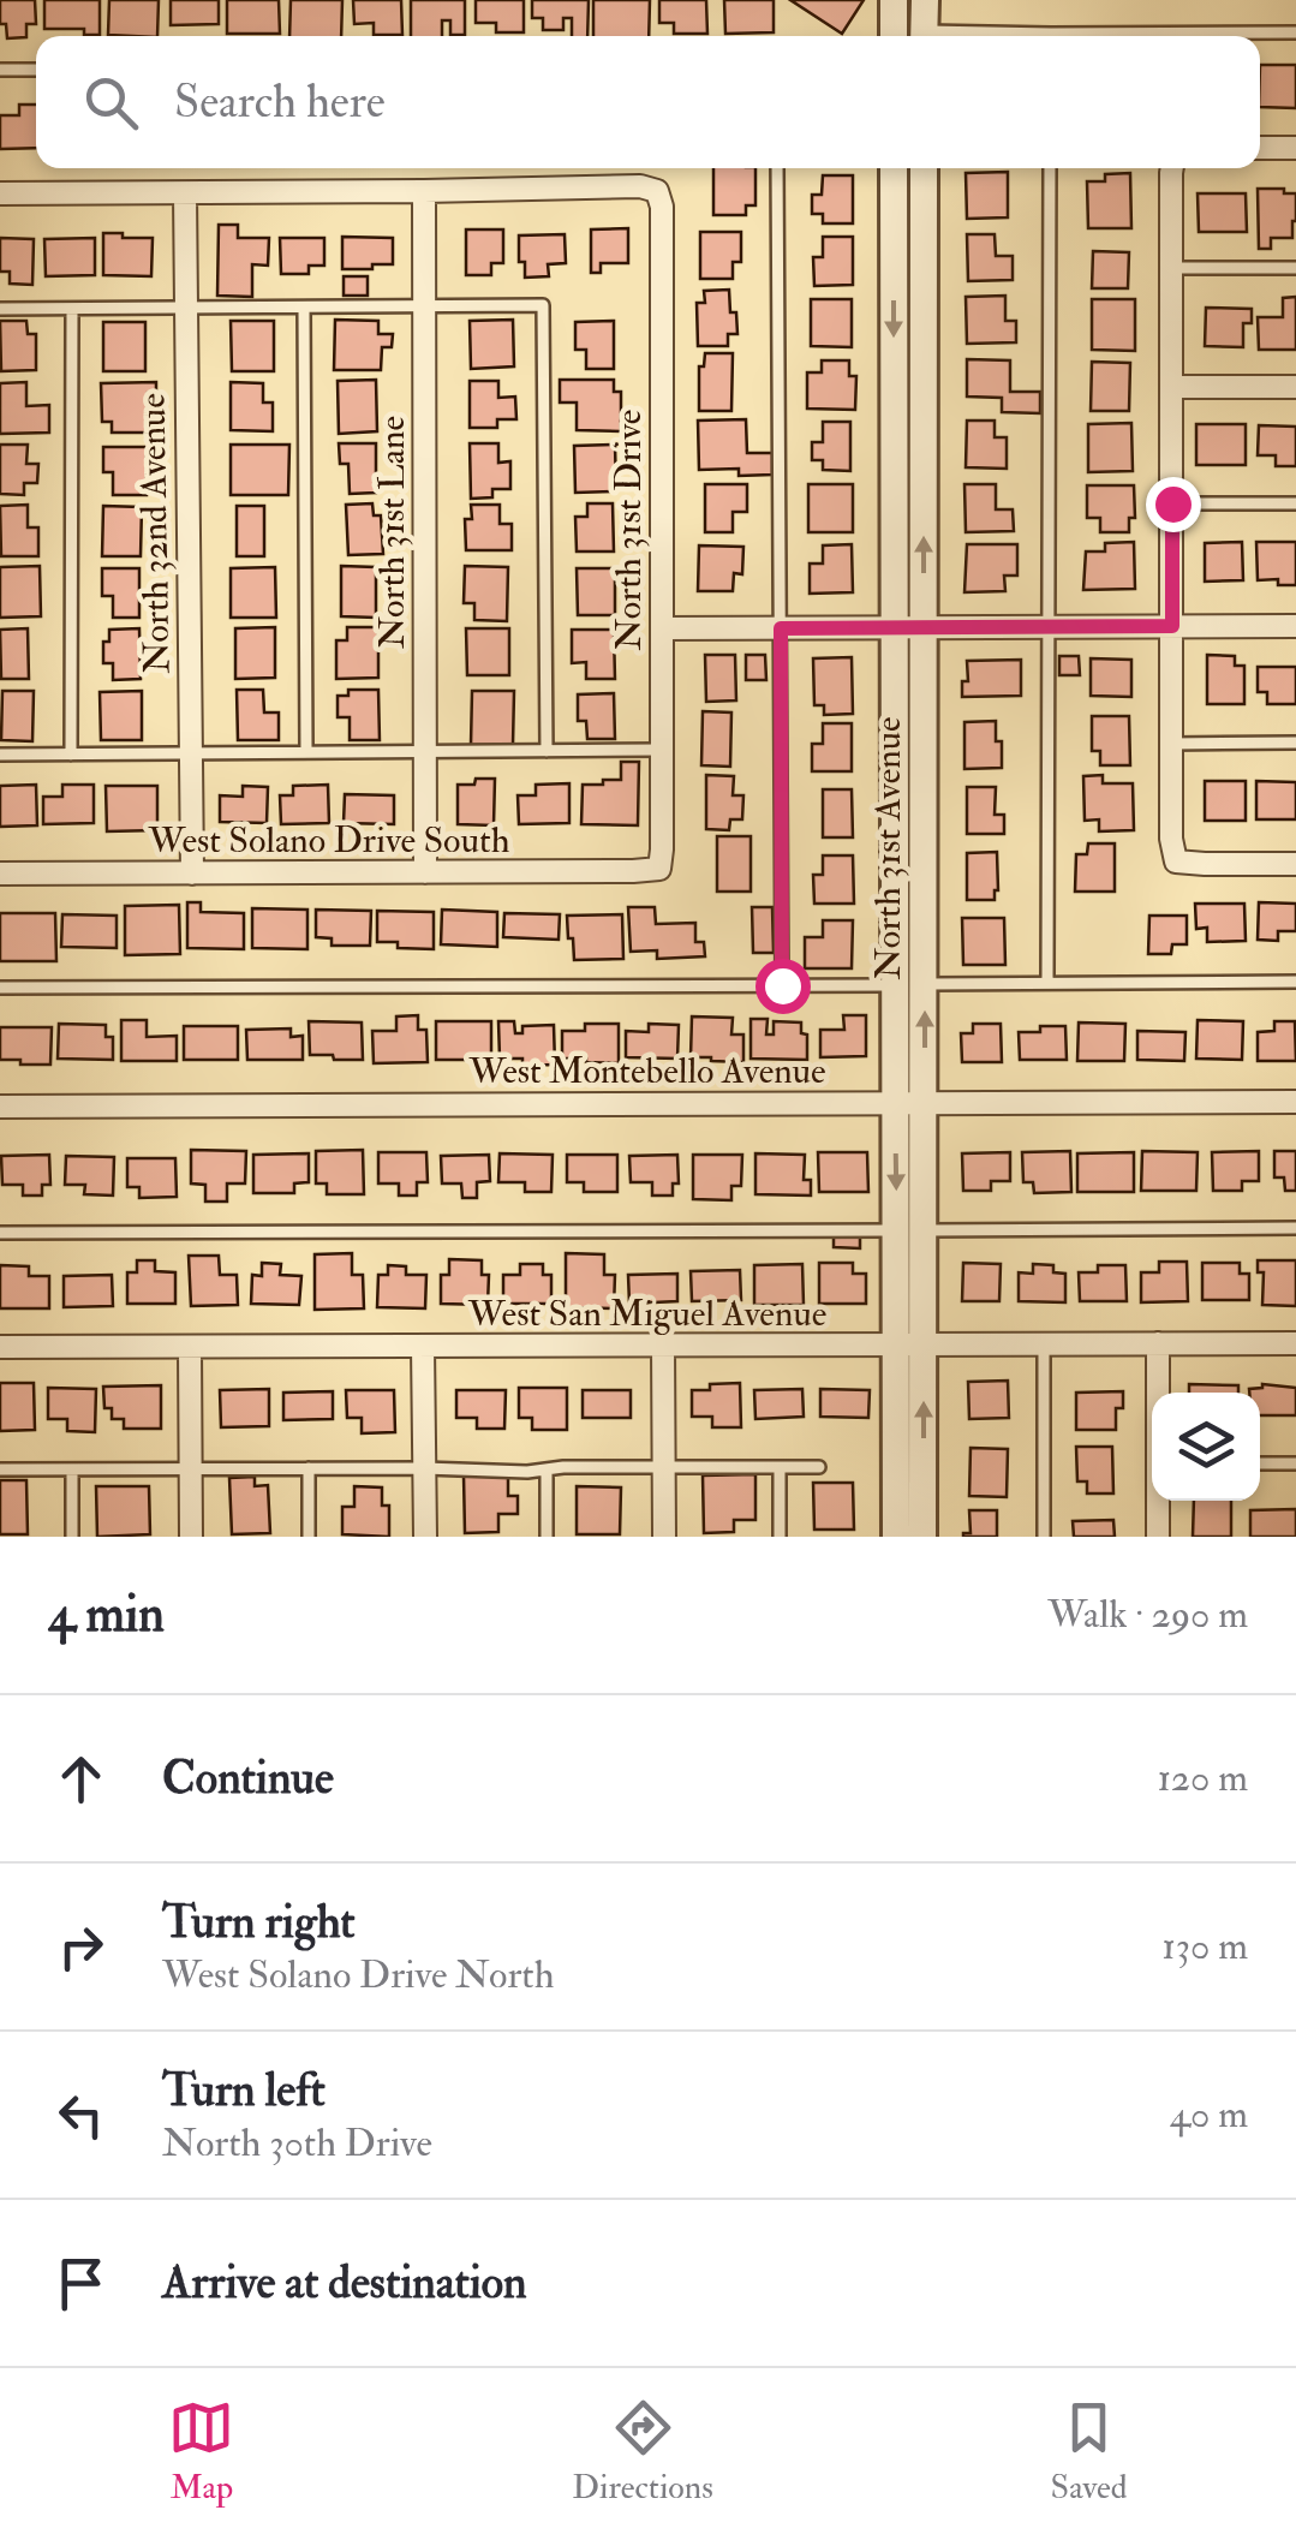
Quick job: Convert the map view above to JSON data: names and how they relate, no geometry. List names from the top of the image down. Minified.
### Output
{"streets":{"street":["North 31st Drive","North 31st Lane","North 32nd Avenue","West Solano Drive South","North 31st Avenue","West Montebello Avenue","West San Miguel Avenue"]},"crossings":[["North 31st Drive","North 31st Lane"],["North 31st Drive","West Solano Drive South"],["North 31st Lane","West Solano Drive South"],["North 32nd Avenue","West Solano Drive South"],["North 31st Avenue","West Montebello Avenue"],["North 31st Avenue","West San Miguel Avenue"]],"page":{"search":"Search here","heading":["4 min","Walk · 290 m"],"list":[["Continue","120 m"],["Turn right","West Solano Drive North","130 m"],["Turn left","North 30th Drive","40 m"],"Arrive at destination"],"nav":["Map","Directions","Saved"]}}
